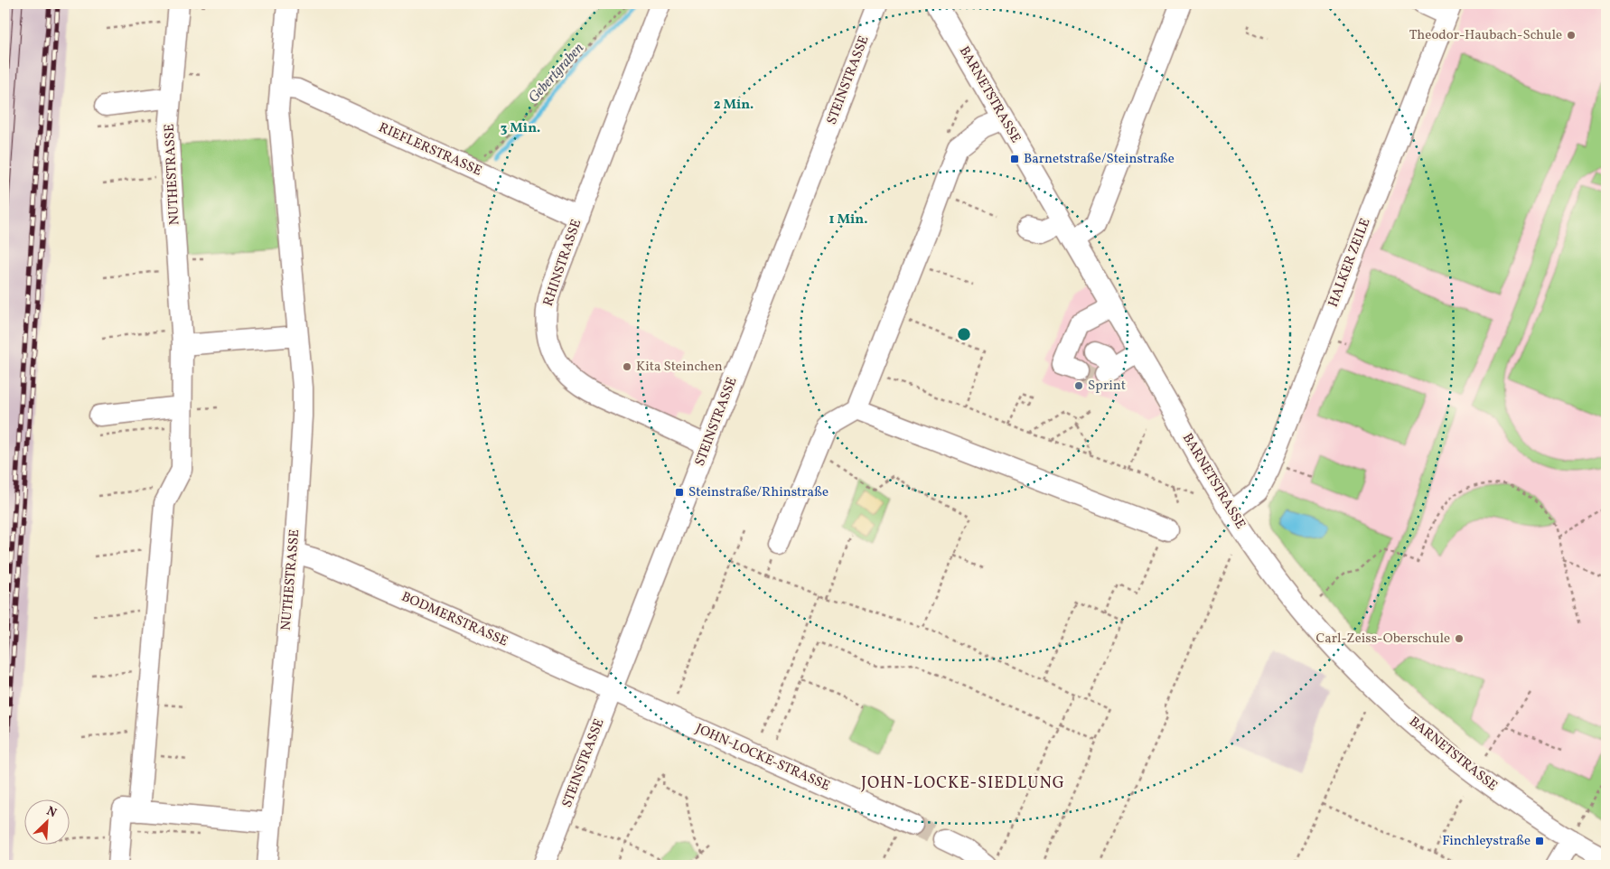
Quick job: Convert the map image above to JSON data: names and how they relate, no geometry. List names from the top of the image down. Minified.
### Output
{"streets":{"street":["STEINSTRASSE","BARNETSTRASSE","RIEFLERSTRASSE","NUTHESTRASSE","RHINSTRASSE","HALKER ZEILE","BODMERSTRASSE","JOHN-LOCKE-STRASSE"]},"crossings":[["STEINSTRASSE","RHINSTRASSE"],["STEINSTRASSE","BODMERSTRASSE"],["STEINSTRASSE","JOHN-LOCKE-STRASSE"],["BARNETSTRASSE","HALKER ZEILE"],["RIEFLERSTRASSE","NUTHESTRASSE"],["RIEFLERSTRASSE","RHINSTRASSE"],["NUTHESTRASSE","BODMERSTRASSE"],["BODMERSTRASSE","JOHN-LOCKE-STRASSE"]],"districts":["JOHN-LOCKE-SIEDLUNG"],"water":["Gebertgraben"],"places":{"other":["Theodor-Haubach-Schule","Kita Steinchen","Sprint","Carl-Zeiss-Oberschule"],"transit":["Barnetstraße/Steinstraße","Steinstraße/Rhinstraße","Finchleystraße"]},"north":"top right","rings":["2 Min.","3 Min.","1 Min."]}
